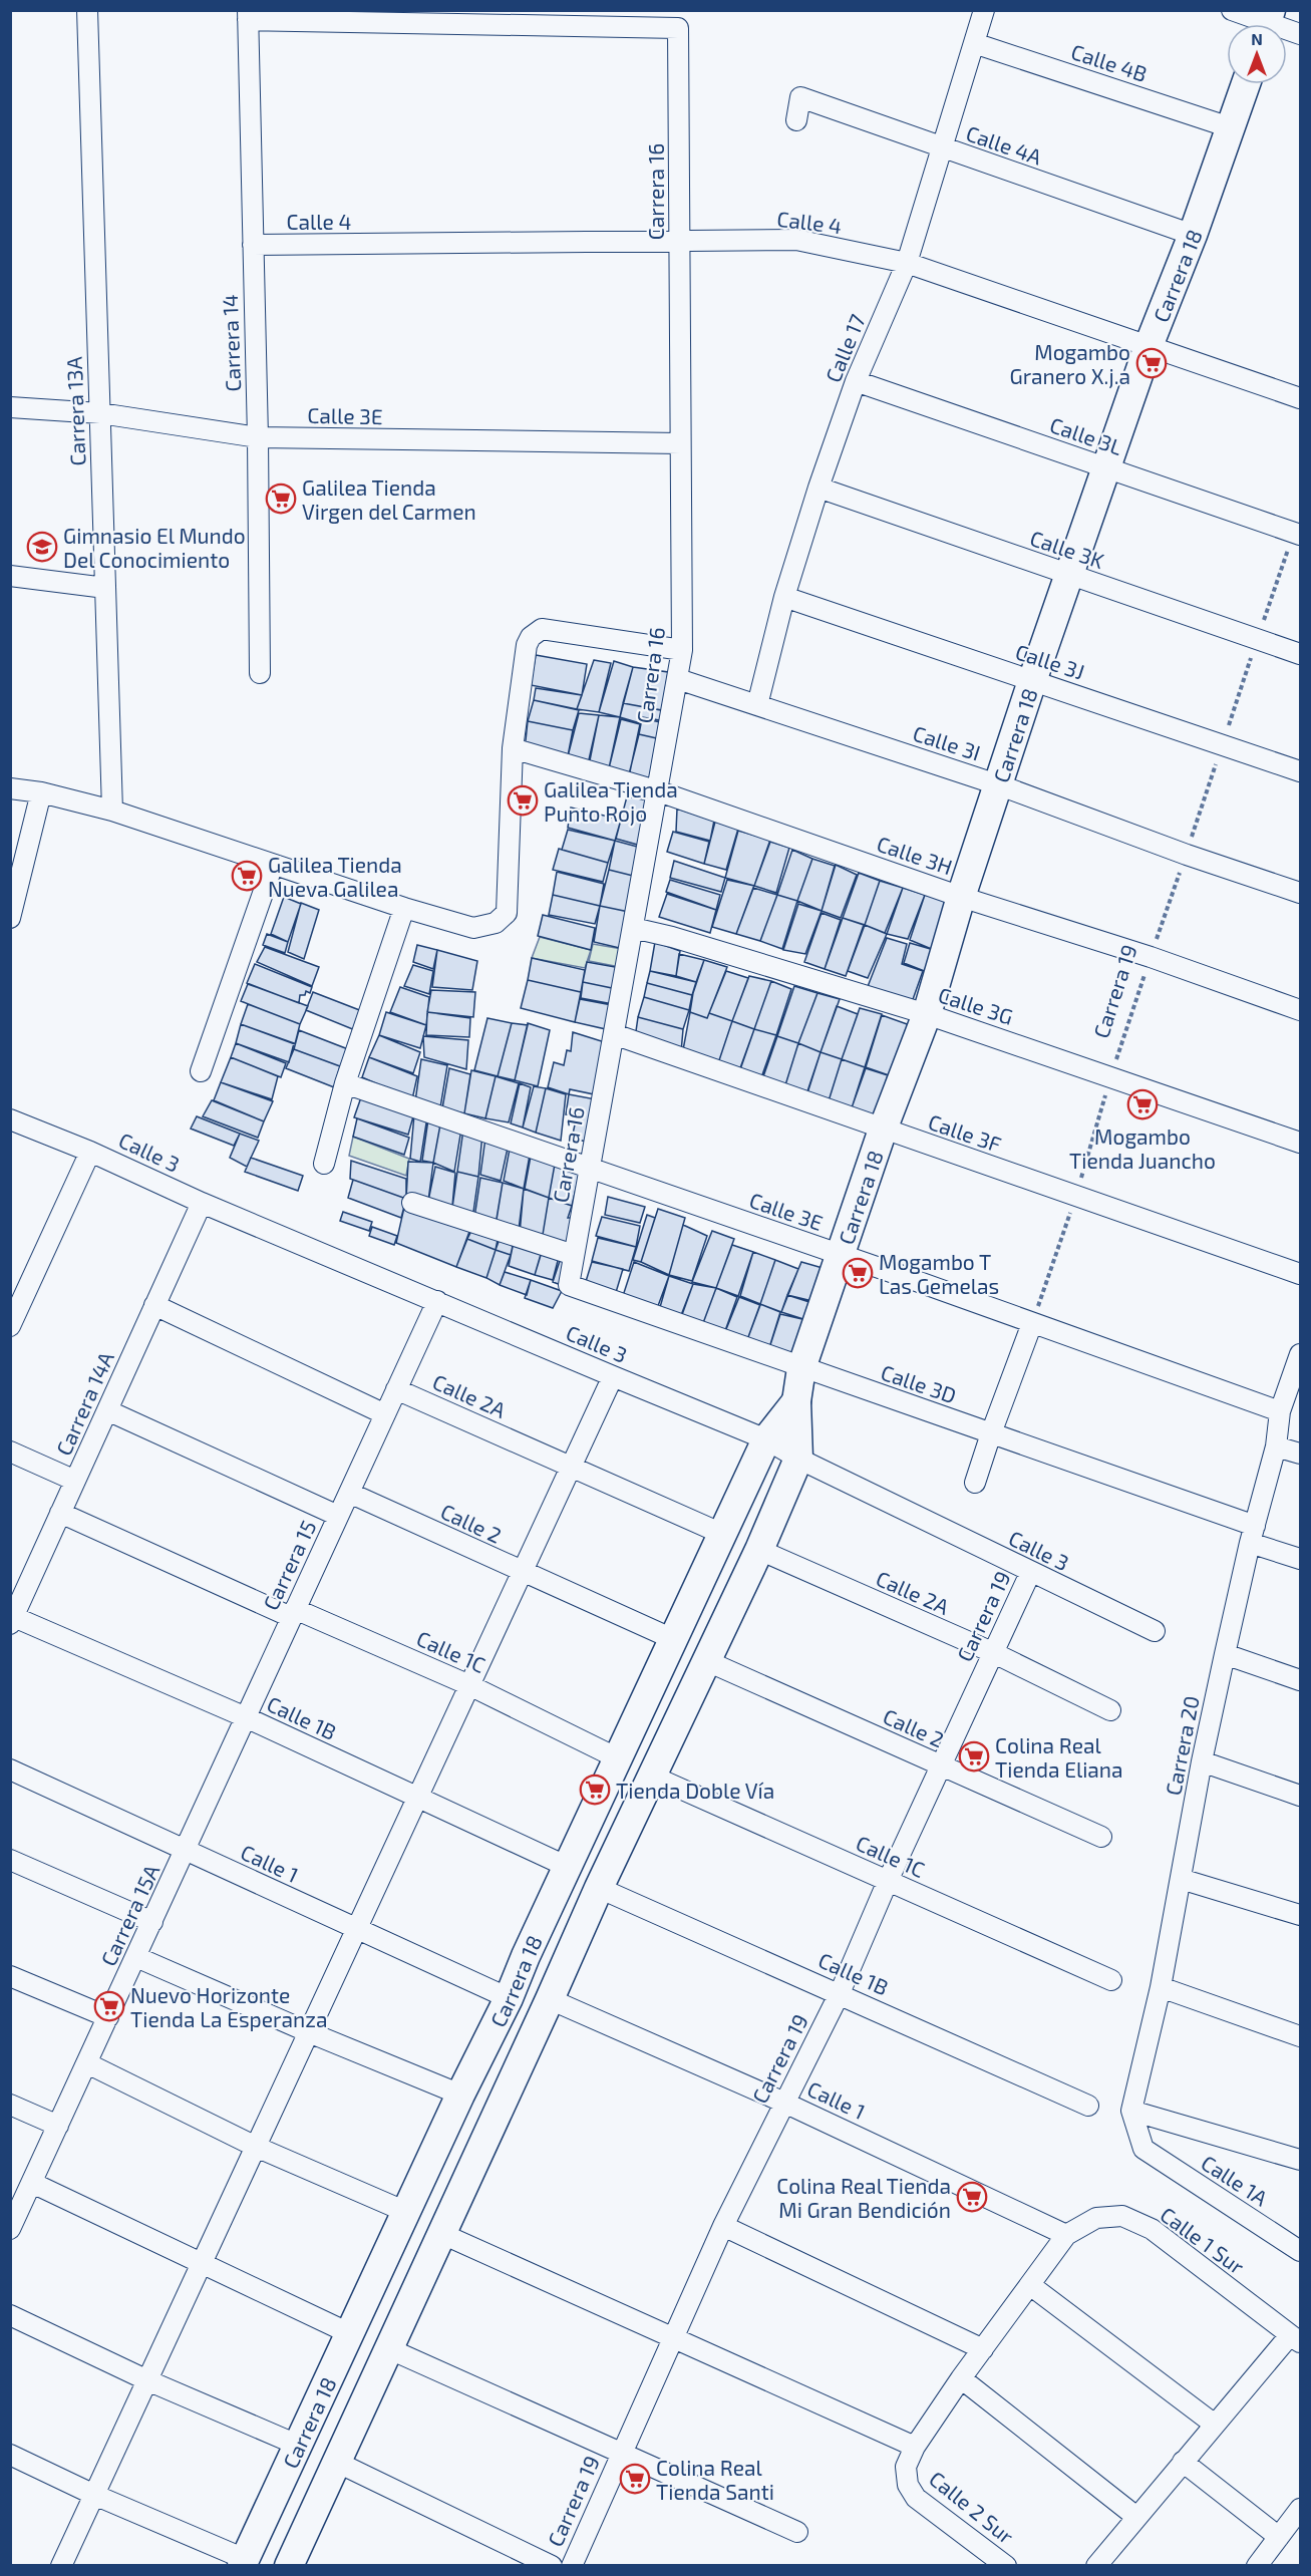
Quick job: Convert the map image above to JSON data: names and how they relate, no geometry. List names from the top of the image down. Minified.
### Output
{"streets":{"street":["Calle 4B","Calle 4A","Carrera 16","Calle 4","Carrera 18","Carrera 14","Calle 17","Carrera 13A","Calle 3E","Calle 3L","Calle 3K","Calle 3J","Calle 3I","Calle 3H","Carrera 19","Calle 3G","Calle 3F","Calle 3","Calle 3D","Calle 2A","Carrera 14A","Calle 2","Carrera 15","Calle 1C","Calle 1B","Carrera 20","Calle 1","Carrera 15A","Calle 1A","Calle 1 Sur","Calle 2 Sur"]},"crossings":[["Calle 4B","Carrera 18"],["Calle 4B","Calle 17"],["Calle 4A","Carrera 18"],["Calle 4A","Calle 17"],["Carrera 16","Calle 4"],["Carrera 16","Carrera 14"],["Carrera 16","Calle 3E"],["Carrera 16","Calle 3I"],["Carrera 16","Calle 3H"],["Carrera 16","Calle 3G"],["Carrera 16","Calle 3F"],["Carrera 16","Calle 3D"],["Calle 4","Carrera 18"],["Calle 4","Carrera 14"],["Calle 4","Calle 17"],["Carrera 18","Calle 3E"],["Carrera 18","Calle 3L"],["Carrera 18","Calle 3K"],["Carrera 18","Calle 3J"],["Carrera 18","Calle 3I"],["Carrera 18","Calle 3H"],["Carrera 18","Calle 3G"],["Carrera 18","Calle 3F"],["Carrera 18","Calle 3"],["Carrera 18","Calle 3D"],["Carrera 18","Calle 2A"],["Carrera 18","Calle 2"],["Carrera 18","Calle 1C"],["Carrera 18","Calle 1B"],["Carrera 18","Calle 1"],["Carrera 14","Calle 3E"],["Calle 17","Calle 3L"],["Calle 17","Calle 3K"],["Calle 17","Calle 3J"],["Calle 17","Calle 3I"],["Carrera 13A","Calle 3E"],["Calle 3E","Carrera 19"],["Calle 3E","Carrera 20"],["Calle 3L","Carrera 19"],["Calle 3K","Carrera 19"],["Calle 3J","Carrera 19"],["Calle 3I","Carrera 19"],["Calle 3H","Carrera 19"],["Carrera 19","Calle 3G"],["Carrera 19","Calle 3F"],["Carrera 19","Calle 3"],["Carrera 19","Calle 2A"],["Carrera 19","Calle 2"],["Carrera 19","Calle 1C"],["Carrera 19","Calle 1B"],["Carrera 19","Calle 1"],["Calle 3","Carrera 14A"],["Calle 3","Carrera 15"],["Calle 3D","Carrera 20"],["Calle 2A","Carrera 15"],["Carrera 14A","Calle 1C"],["Carrera 14A","Calle 1B"],["Calle 2","Carrera 15"],["Carrera 15","Calle 1C"],["Carrera 15","Calle 1B"],["Carrera 15","Calle 1"],["Carrera 15","Carrera 15A"],["Carrera 20","Calle 1A"],["Calle 1","Carrera 15A"],["Calle 1","Calle 1 Sur"]],"places":{"supermarket":["Mogambo Granero X.j.a","Galilea Tienda Virgen del Carmen","Galilea Tienda Punto Rojo","Galilea Tienda Nueva Galilea","Mogambo Tienda Juancho","Mogambo T Las Gemelas","Colina Real Tienda Eliana","Tienda Doble Vía","Nuevo Horizonte Tienda La Esperanza","Colina Real Tienda Mi Gran Bendición","Colina Real Tienda Santi"],"school or university":["Gimnasio El Mundo Del Conocimiento"]},"north":"top"}
